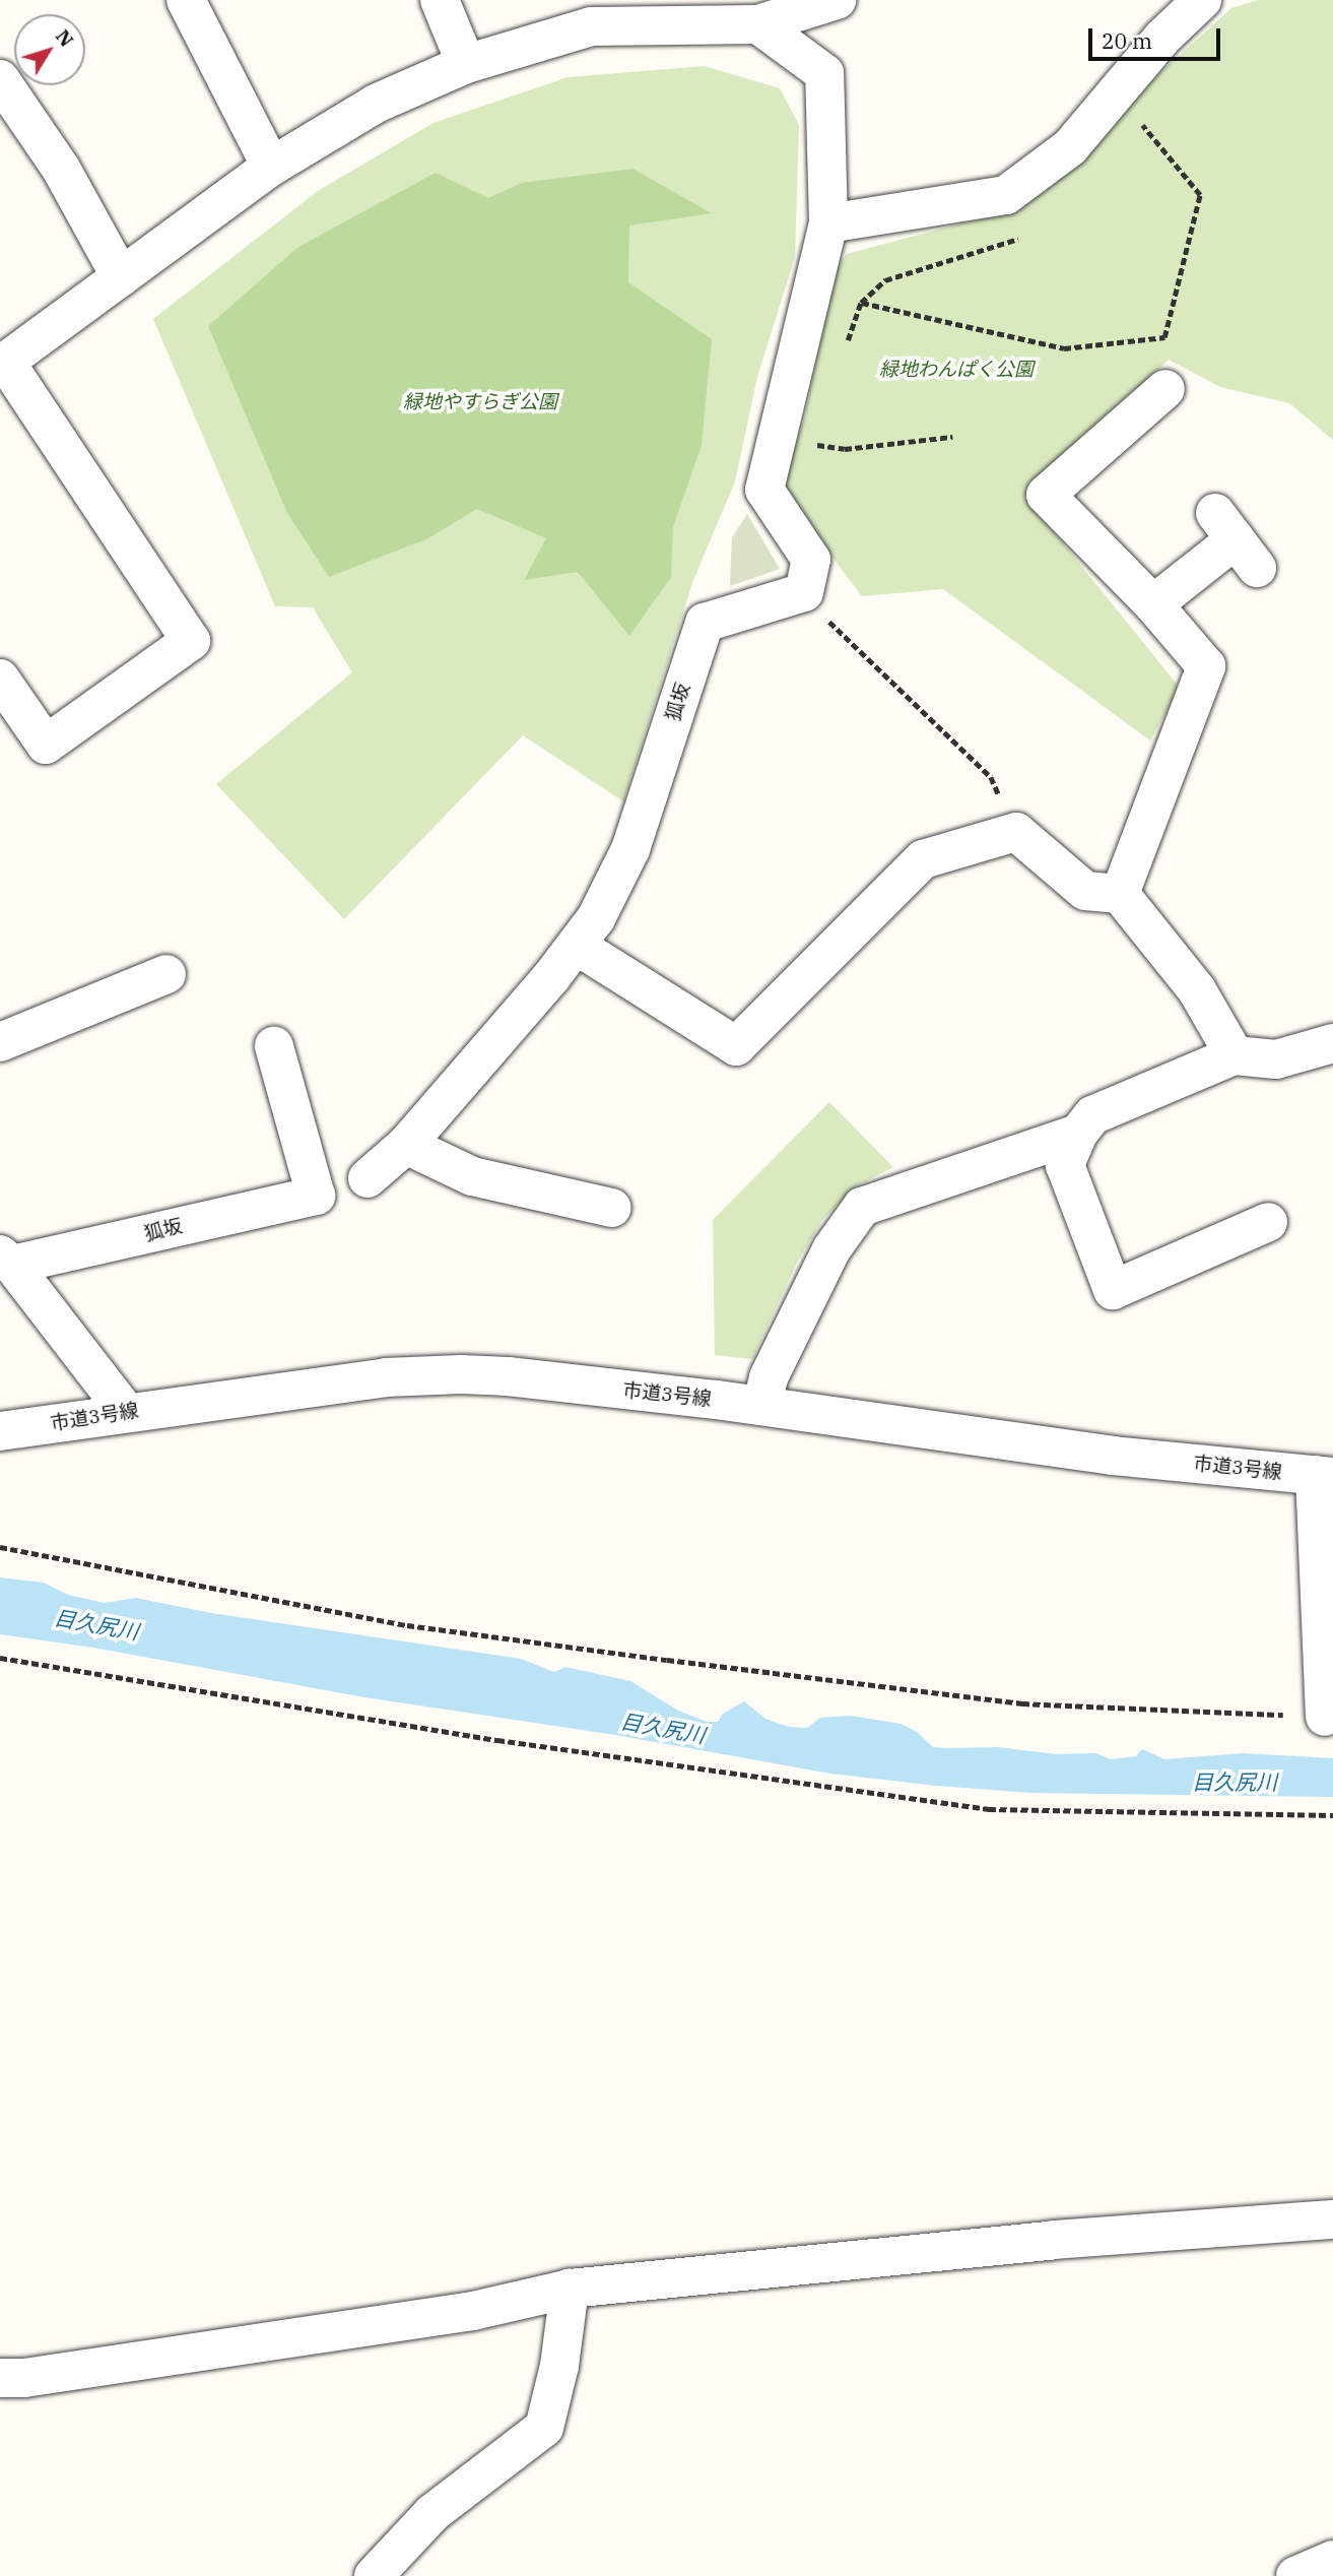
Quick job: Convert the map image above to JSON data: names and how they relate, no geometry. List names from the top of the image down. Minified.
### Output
{"streets":{"street":["狐坂","市道3号線"]},"water":["目久尻川"],"parks":["緑地わんぱく公園","緑地やすらぎ公園"],"scale_bar":"20 m","north":"top right"}
